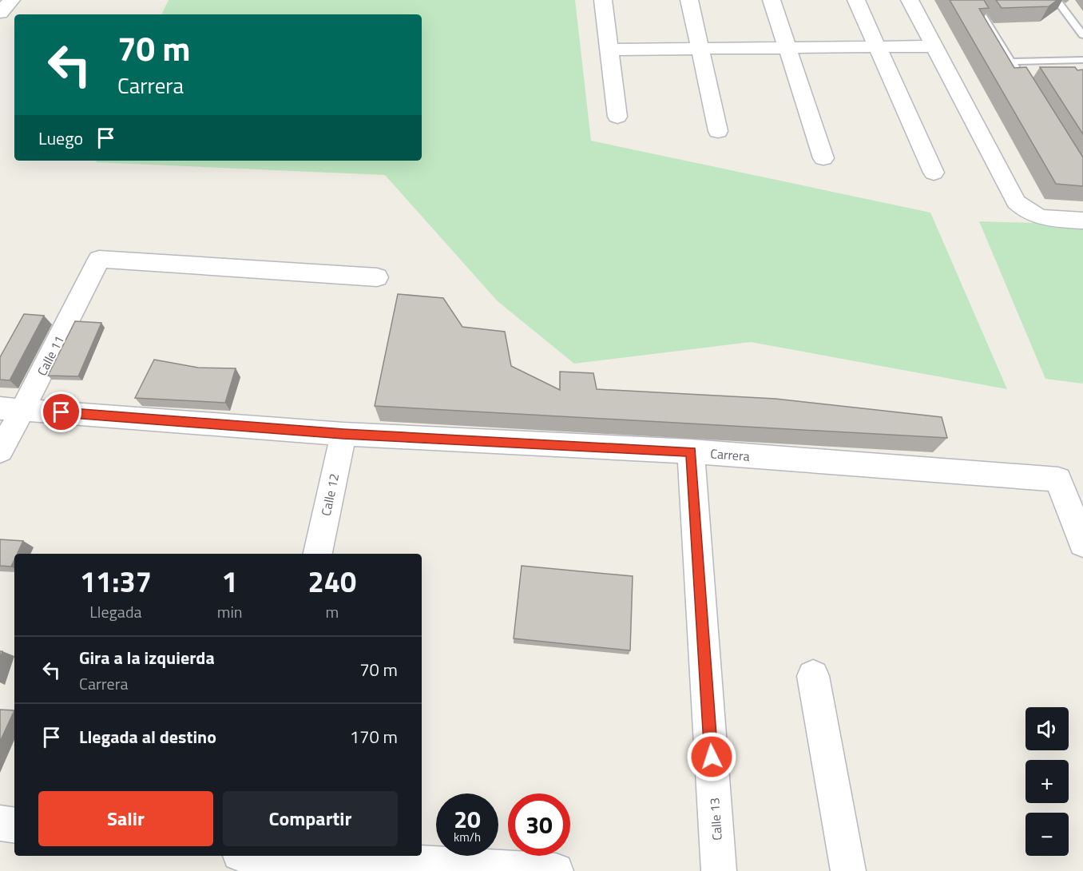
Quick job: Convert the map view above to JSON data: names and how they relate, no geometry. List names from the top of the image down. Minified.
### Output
{"streets":{"street":["Calle 11","Carrera","Calle 12","Calle 13"]},"crossings":[["Calle 11","Carrera"],["Carrera","Calle 12"],["Carrera","Calle 13"]],"page":{"turn":["70 m","Carrera"],"then":"Luego","eta":["11:37","Llegada","1","min","240","m"],"list":[{"name":"Gira a la izquierda","note":"Carrera","value":"70 m"},{"name":"Llegada al destino","value":"170 m"}],"map_buttons":["+","−"],"buttons":["Salir","Compartir"],"speed":"20 km/h","limit":"30"}}
